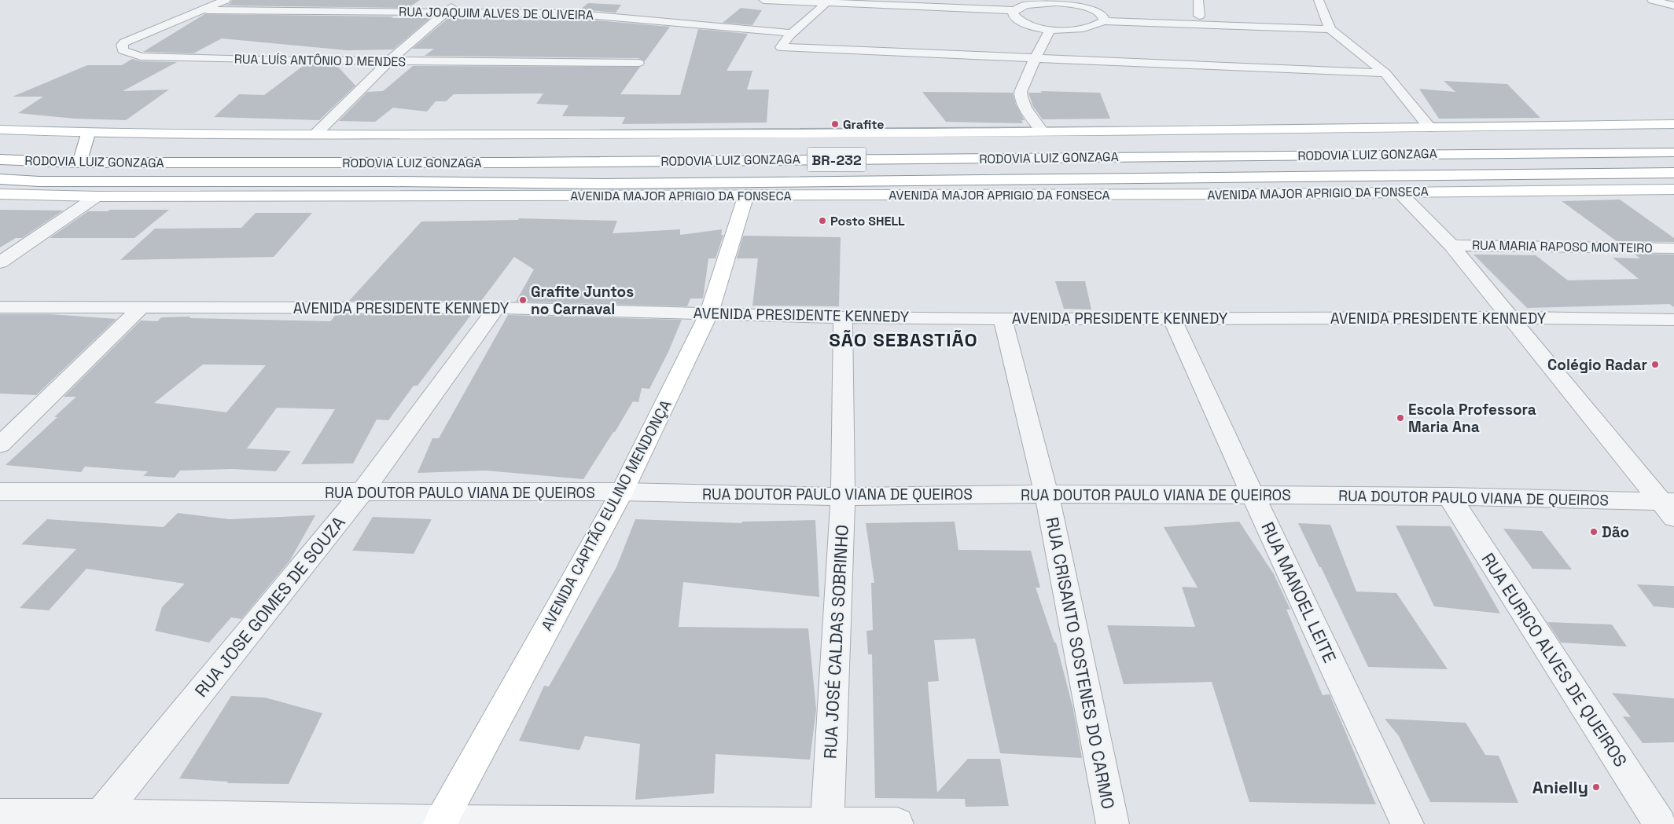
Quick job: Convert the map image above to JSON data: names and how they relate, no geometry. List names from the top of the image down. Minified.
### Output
{"streets":{"main road":["RODOVIA LUIZ GONZAGA","BR-232","AVENIDA MAJOR APRIGIO DA FONSECA","AVENIDA CAPITÃO EULINO MENDONÇA"],"street":["RUA JOAQUIM ALVES DE OLIVEIRA","RUA LUÍS ANTÔNIO D MENDES","RUA MARIA RAPOSO MONTEIRO","AVENIDA PRESIDENTE KENNEDY","RUA DOUTOR PAULO VIANA DE QUEIROS","RUA MANOEL LEITE","RUA JOSE GOMES DE SOUZA","RUA JOSÉ CALDAS SOBRINHO","RUA EURICO ALVES DE QUEIROS","RUA CRISANTO SOSTENES DO CARMO"]},"crossings":[["RUA JOAQUIM ALVES DE OLIVEIRA","RUA LUÍS ANTÔNIO D MENDES"],["AVENIDA MAJOR APRIGIO DA FONSECA","AVENIDA CAPITÃO EULINO MENDONÇA"],["AVENIDA PRESIDENTE KENNEDY","AVENIDA CAPITÃO EULINO MENDONÇA"],["AVENIDA PRESIDENTE KENNEDY","RUA MANOEL LEITE"],["AVENIDA PRESIDENTE KENNEDY","RUA JOSE GOMES DE SOUZA"],["AVENIDA PRESIDENTE KENNEDY","RUA JOSÉ CALDAS SOBRINHO"],["AVENIDA PRESIDENTE KENNEDY","RUA CRISANTO SOSTENES DO CARMO"],["RUA DOUTOR PAULO VIANA DE QUEIROS","AVENIDA CAPITÃO EULINO MENDONÇA"],["RUA DOUTOR PAULO VIANA DE QUEIROS","RUA MANOEL LEITE"],["RUA DOUTOR PAULO VIANA DE QUEIROS","RUA JOSE GOMES DE SOUZA"],["RUA DOUTOR PAULO VIANA DE QUEIROS","RUA JOSÉ CALDAS SOBRINHO"],["RUA DOUTOR PAULO VIANA DE QUEIROS","RUA EURICO ALVES DE QUEIROS"],["RUA DOUTOR PAULO VIANA DE QUEIROS","RUA CRISANTO SOSTENES DO CARMO"]],"districts":["SÃO SEBASTIÃO"],"places":["Grafite","Posto SHELL","Grafite Juntos no Carnaval","Colégio Radar","Escola Professora Maria Ana","Dão","Anielly"]}
